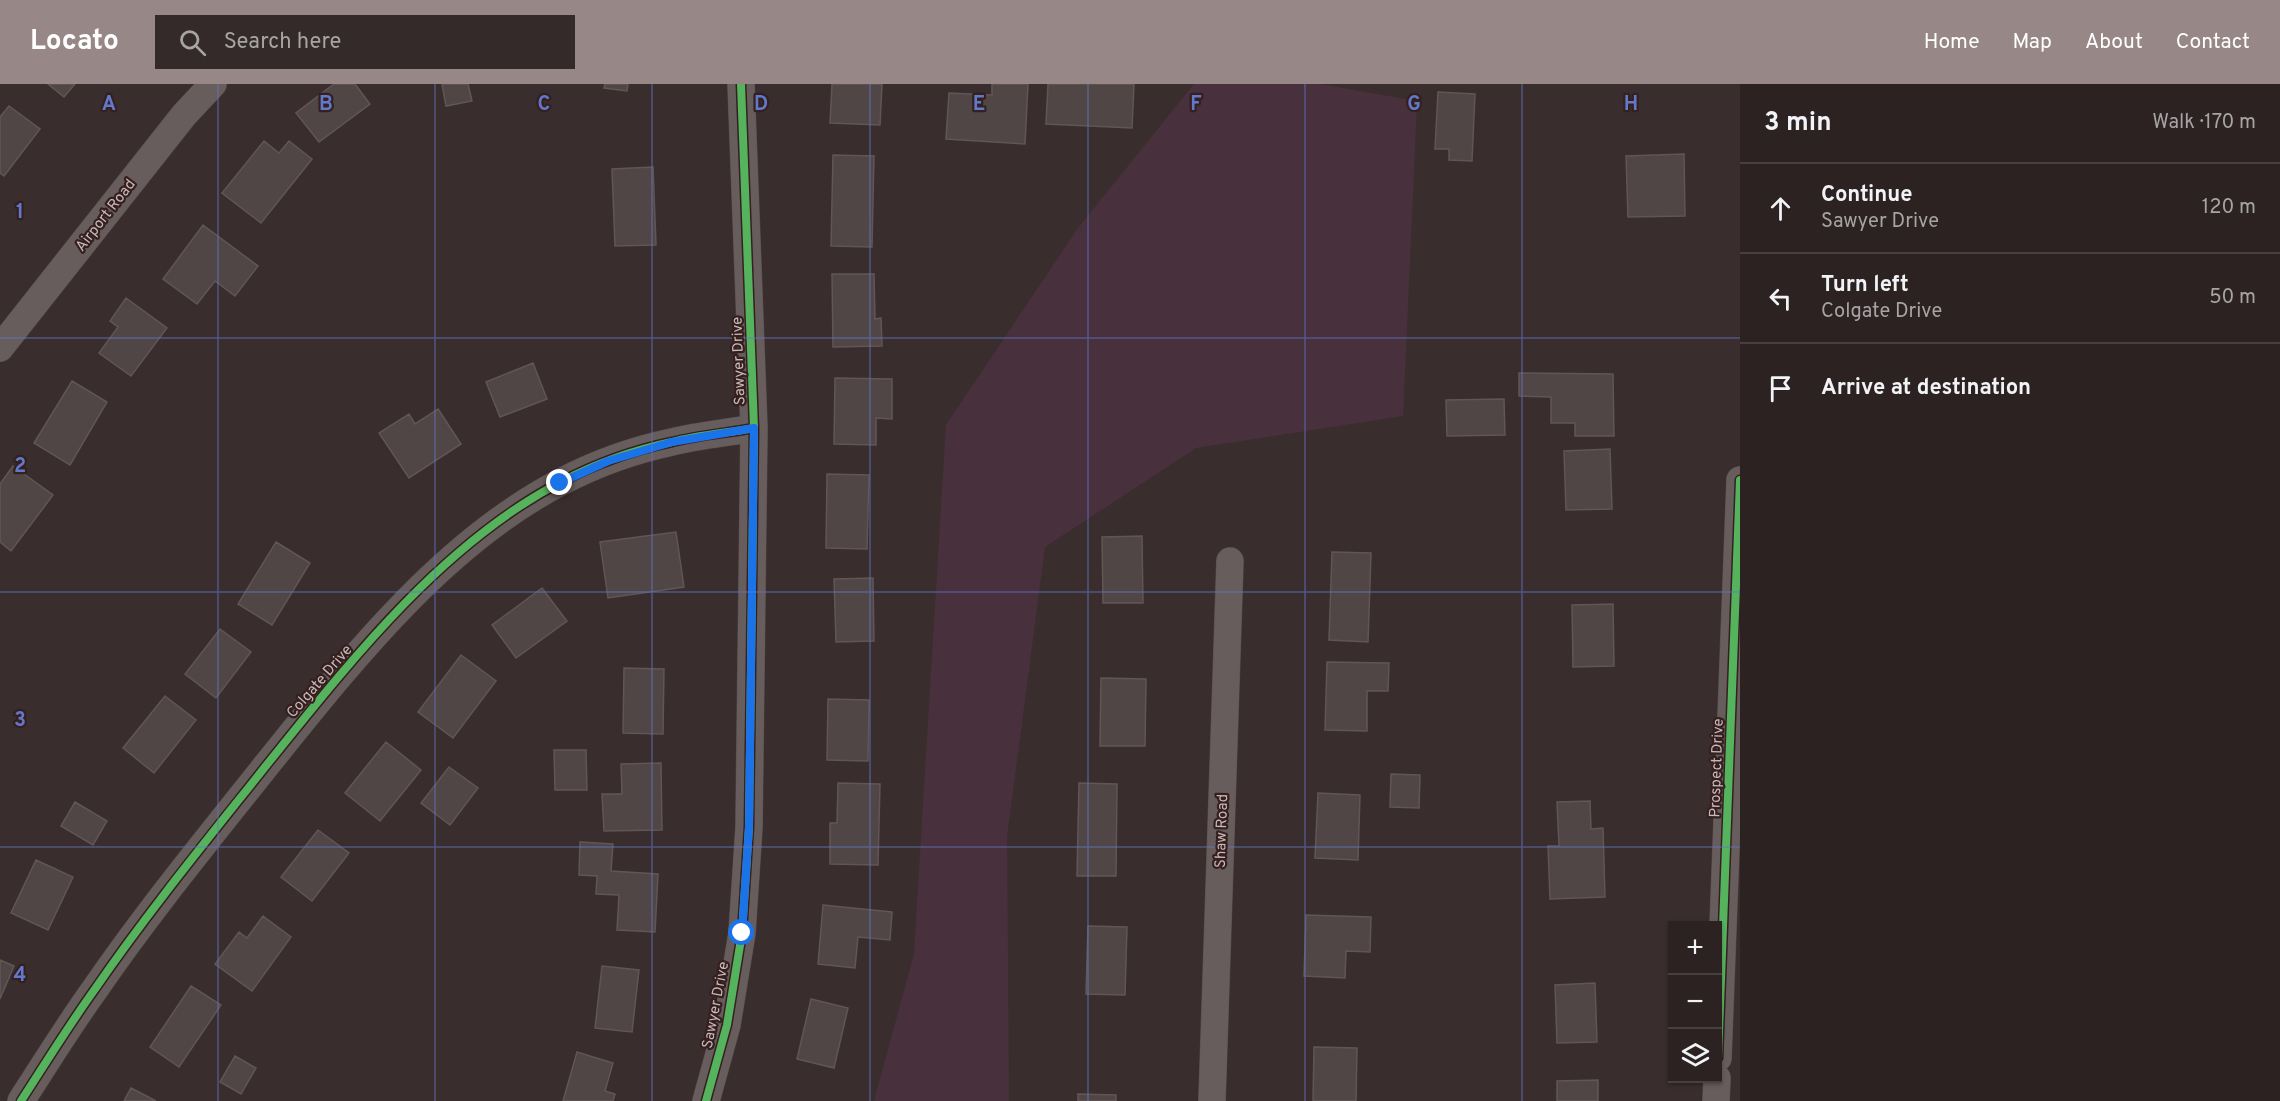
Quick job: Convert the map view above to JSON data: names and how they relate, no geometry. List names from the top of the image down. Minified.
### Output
{"streets":{"street":["Airport Road","Sawyer Drive","Colgate Drive","Prospect Drive","Shaw Road"]},"crossings":[["Sawyer Drive","Colgate Drive"]],"page":{"header":"Locato","search":"Search here","nav":["Home","Map","About","Contact"],"heading":["3 min","Walk · 170 m"],"list":[["Continue","Sawyer Drive","120 m"],["Turn left","Colgate Drive","50 m"],"Arrive at destination"],"map_buttons":["+","−"]},"grid":{"columns":["A","B","C","D","E","F","G","H"],"rows":["1","2","3","4"]}}
